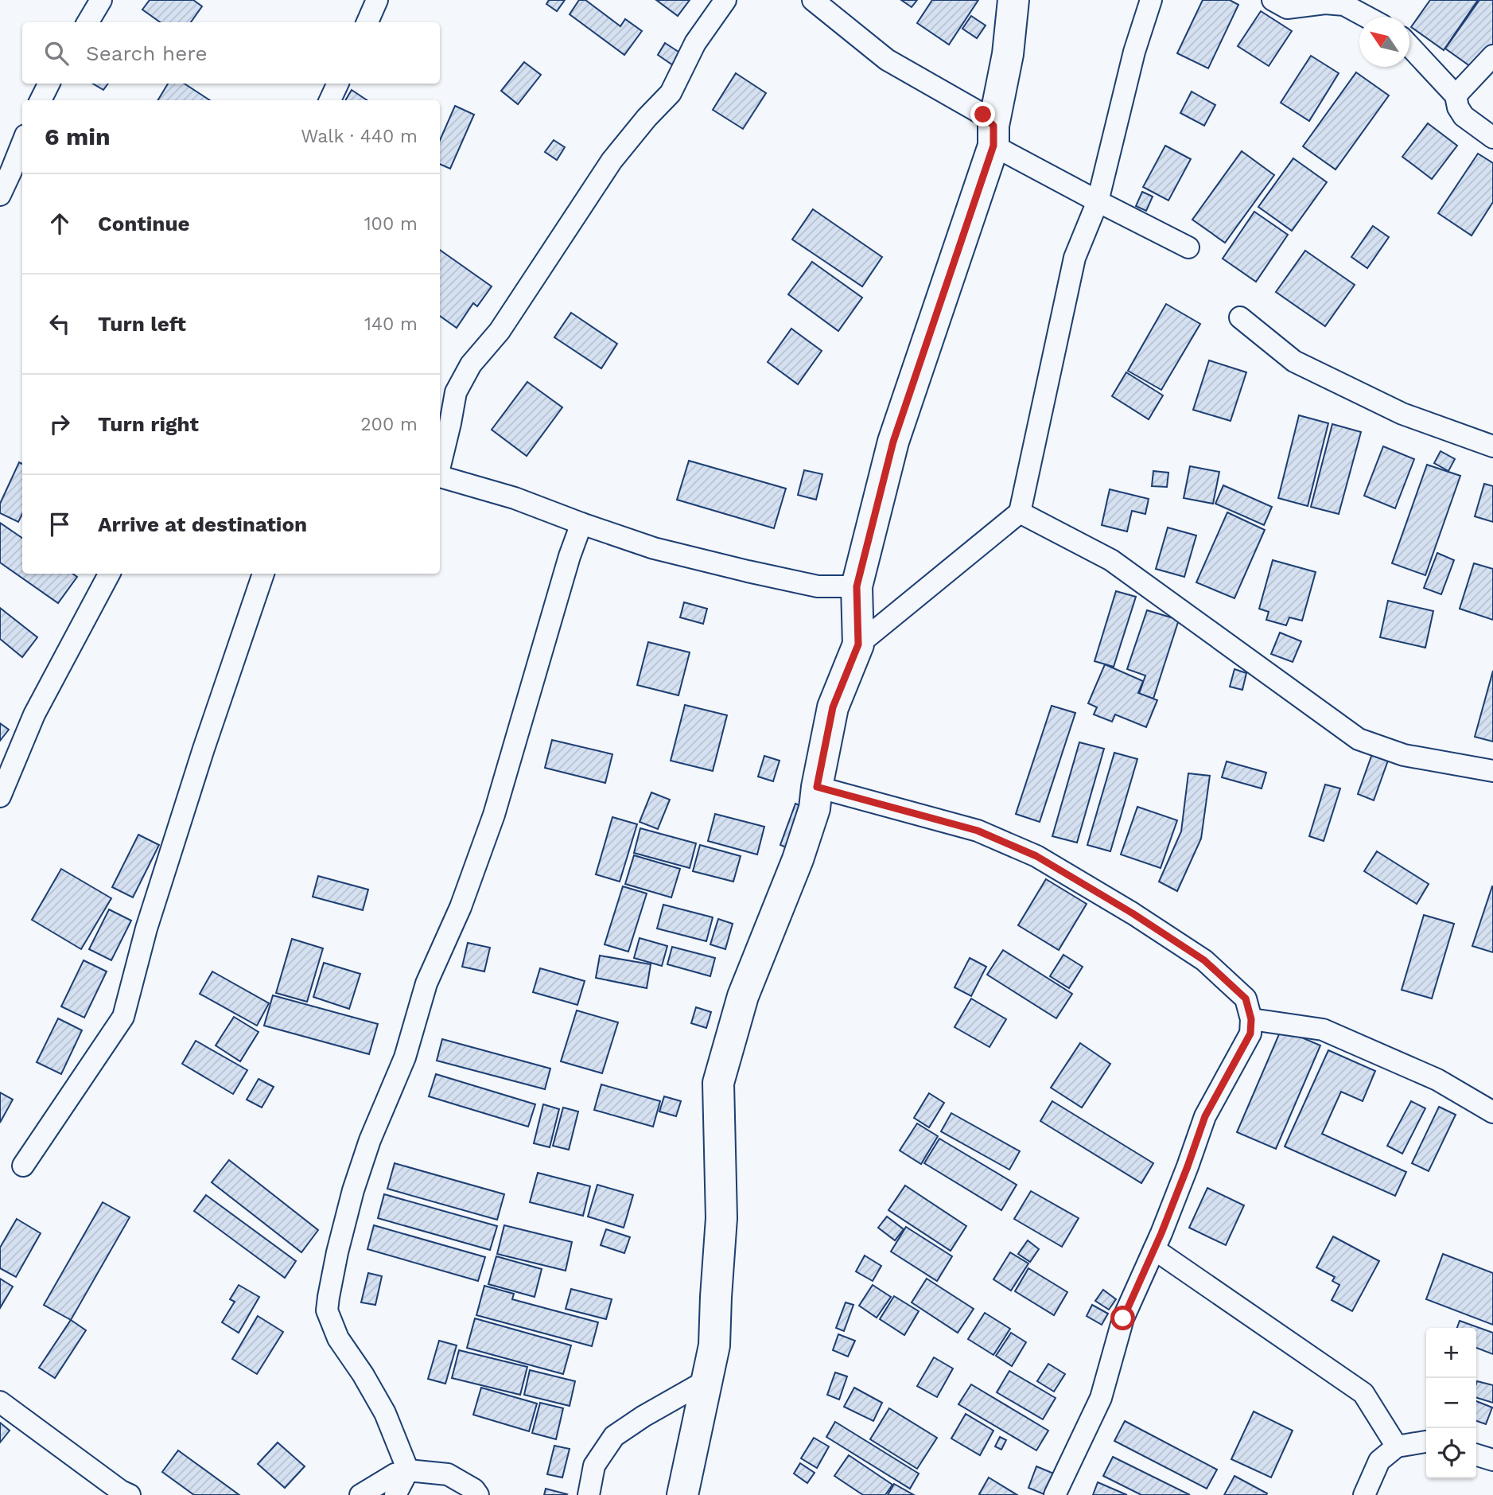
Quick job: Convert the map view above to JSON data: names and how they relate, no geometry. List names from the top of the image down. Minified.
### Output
{"north":"top left","page":{"search":"Search here","heading":["6 min","Walk · 440 m"],"list":[["Continue","100 m"],["Turn left","140 m"],["Turn right","200 m"],"Arrive at destination"],"map_buttons":["+","−"]}}
